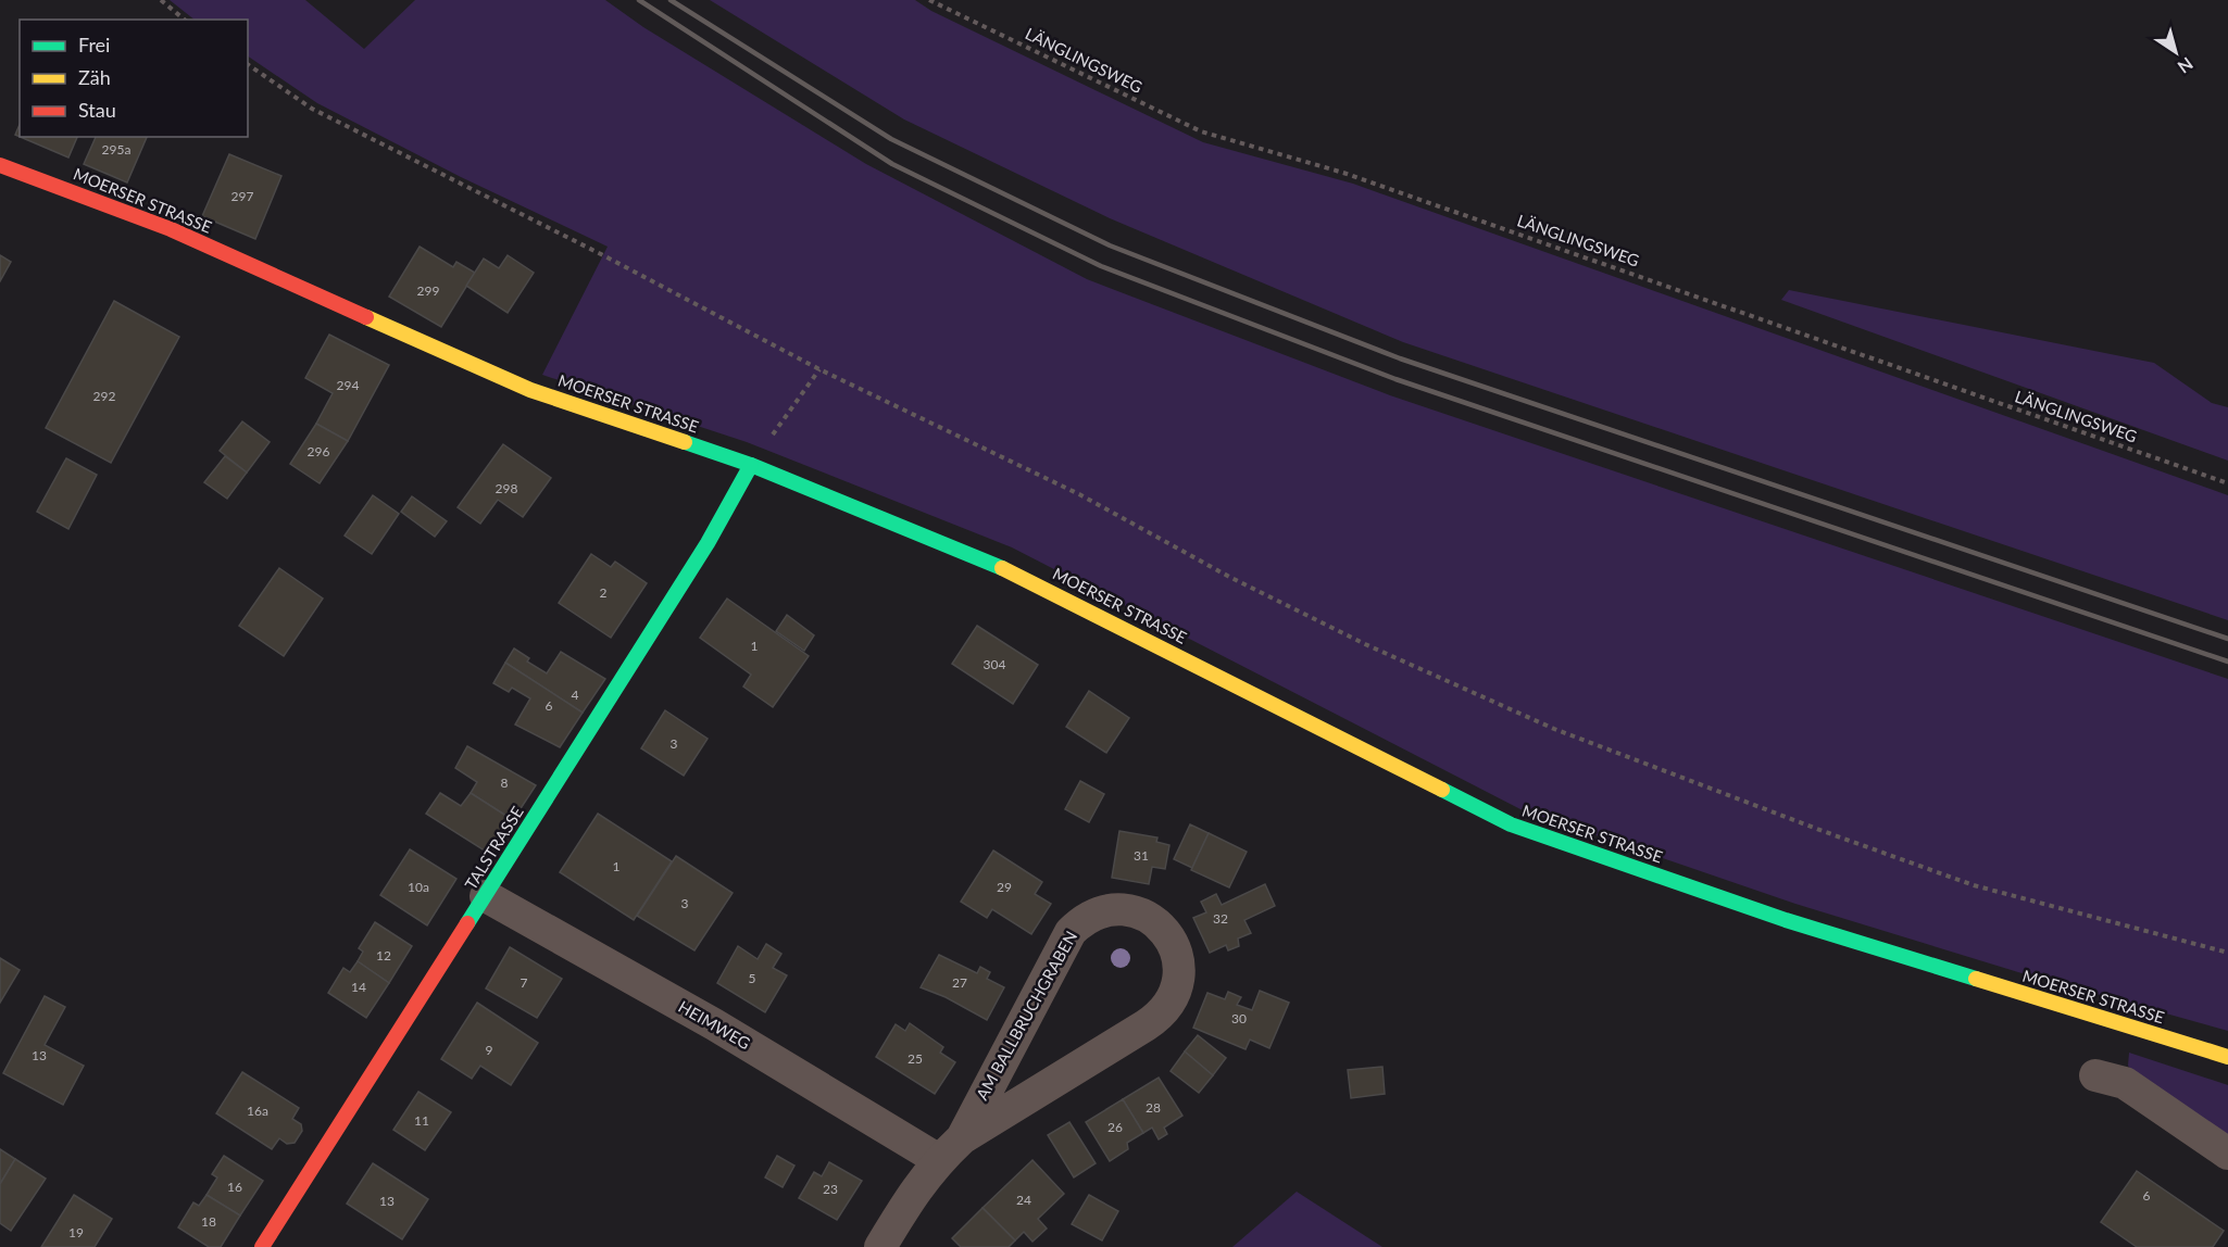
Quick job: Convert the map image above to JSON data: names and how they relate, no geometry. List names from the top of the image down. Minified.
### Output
{"streets":{"street":["MOERSER STRASSE","TALSTRASSE","AM BALLBRUCHGRABEN","HEIMWEG"],"path":["LÄNGLINGSWEG"]},"crossings":[["MOERSER STRASSE","TALSTRASSE"],["TALSTRASSE","HEIMWEG"],["AM BALLBRUCHGRABEN","HEIMWEG"]],"house_numbers":["295a","297","299","294","292","296","298","2","1","304","4","6","3","8","31","1","10a","29","3","32","12","5","7","27","14","30","9","13","25","28","16a","11","26","16","23","6","24","13","18","19"],"legend":["Frei","Zäh","Stau"],"north":"bottom right"}
